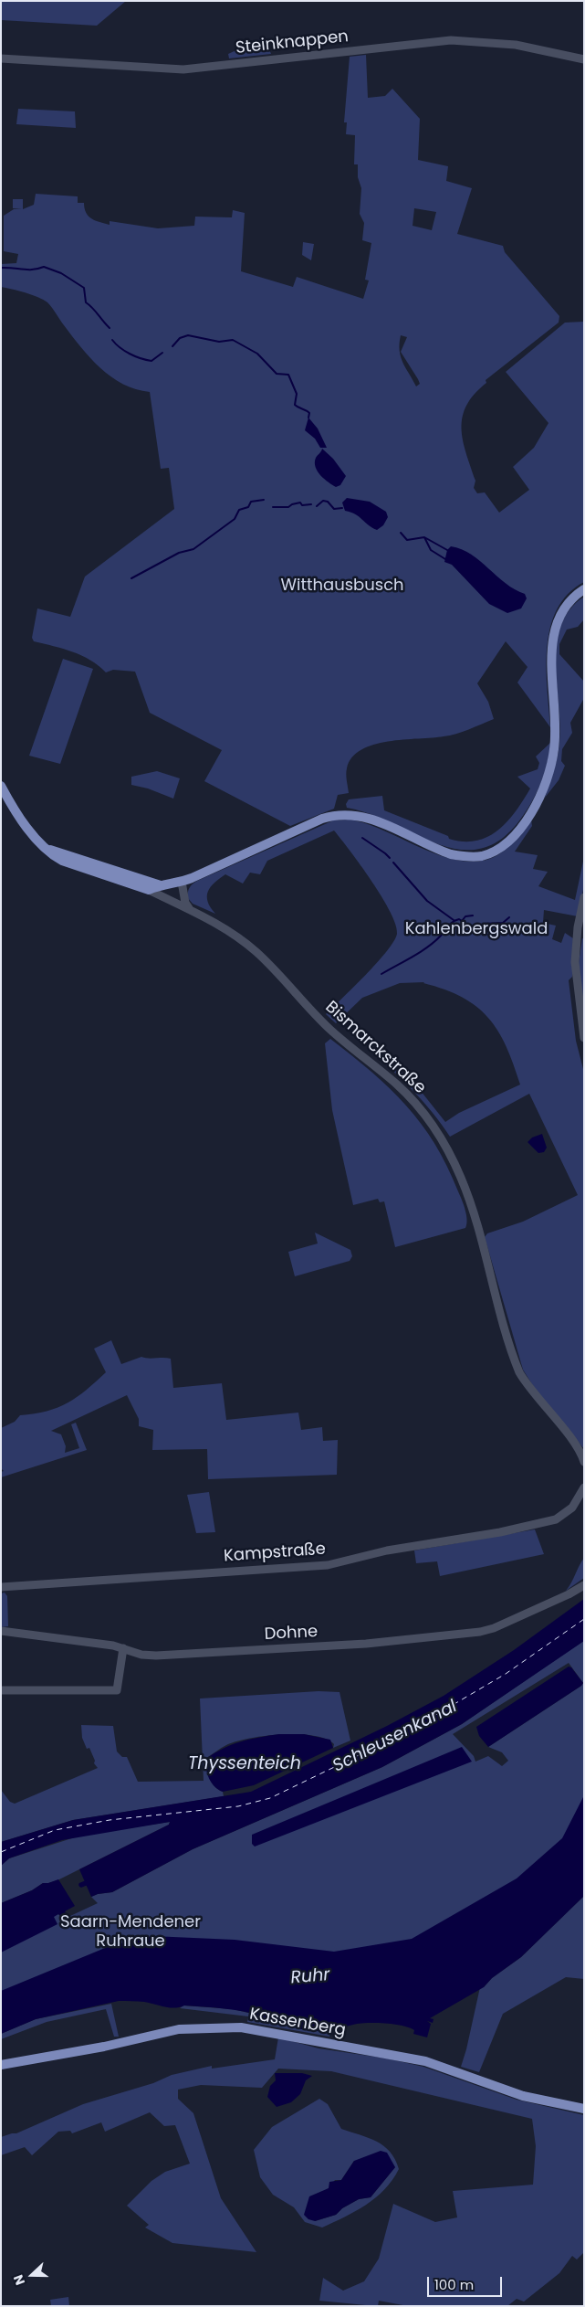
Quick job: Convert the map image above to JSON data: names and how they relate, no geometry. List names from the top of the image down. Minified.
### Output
{"streets":{"main road":["Kassenberg"],"street":["Steinknappen","Bismarckstraße","Kampstraße","Dohne"]},"water":["Schleusenkanal","Thyssenteich","Ruhr"],"parks":["Witthausbusch","Kahlenbergswald","Saarn-Mendener Ruhraue"],"scale_bar":"100 m","north":"left"}
